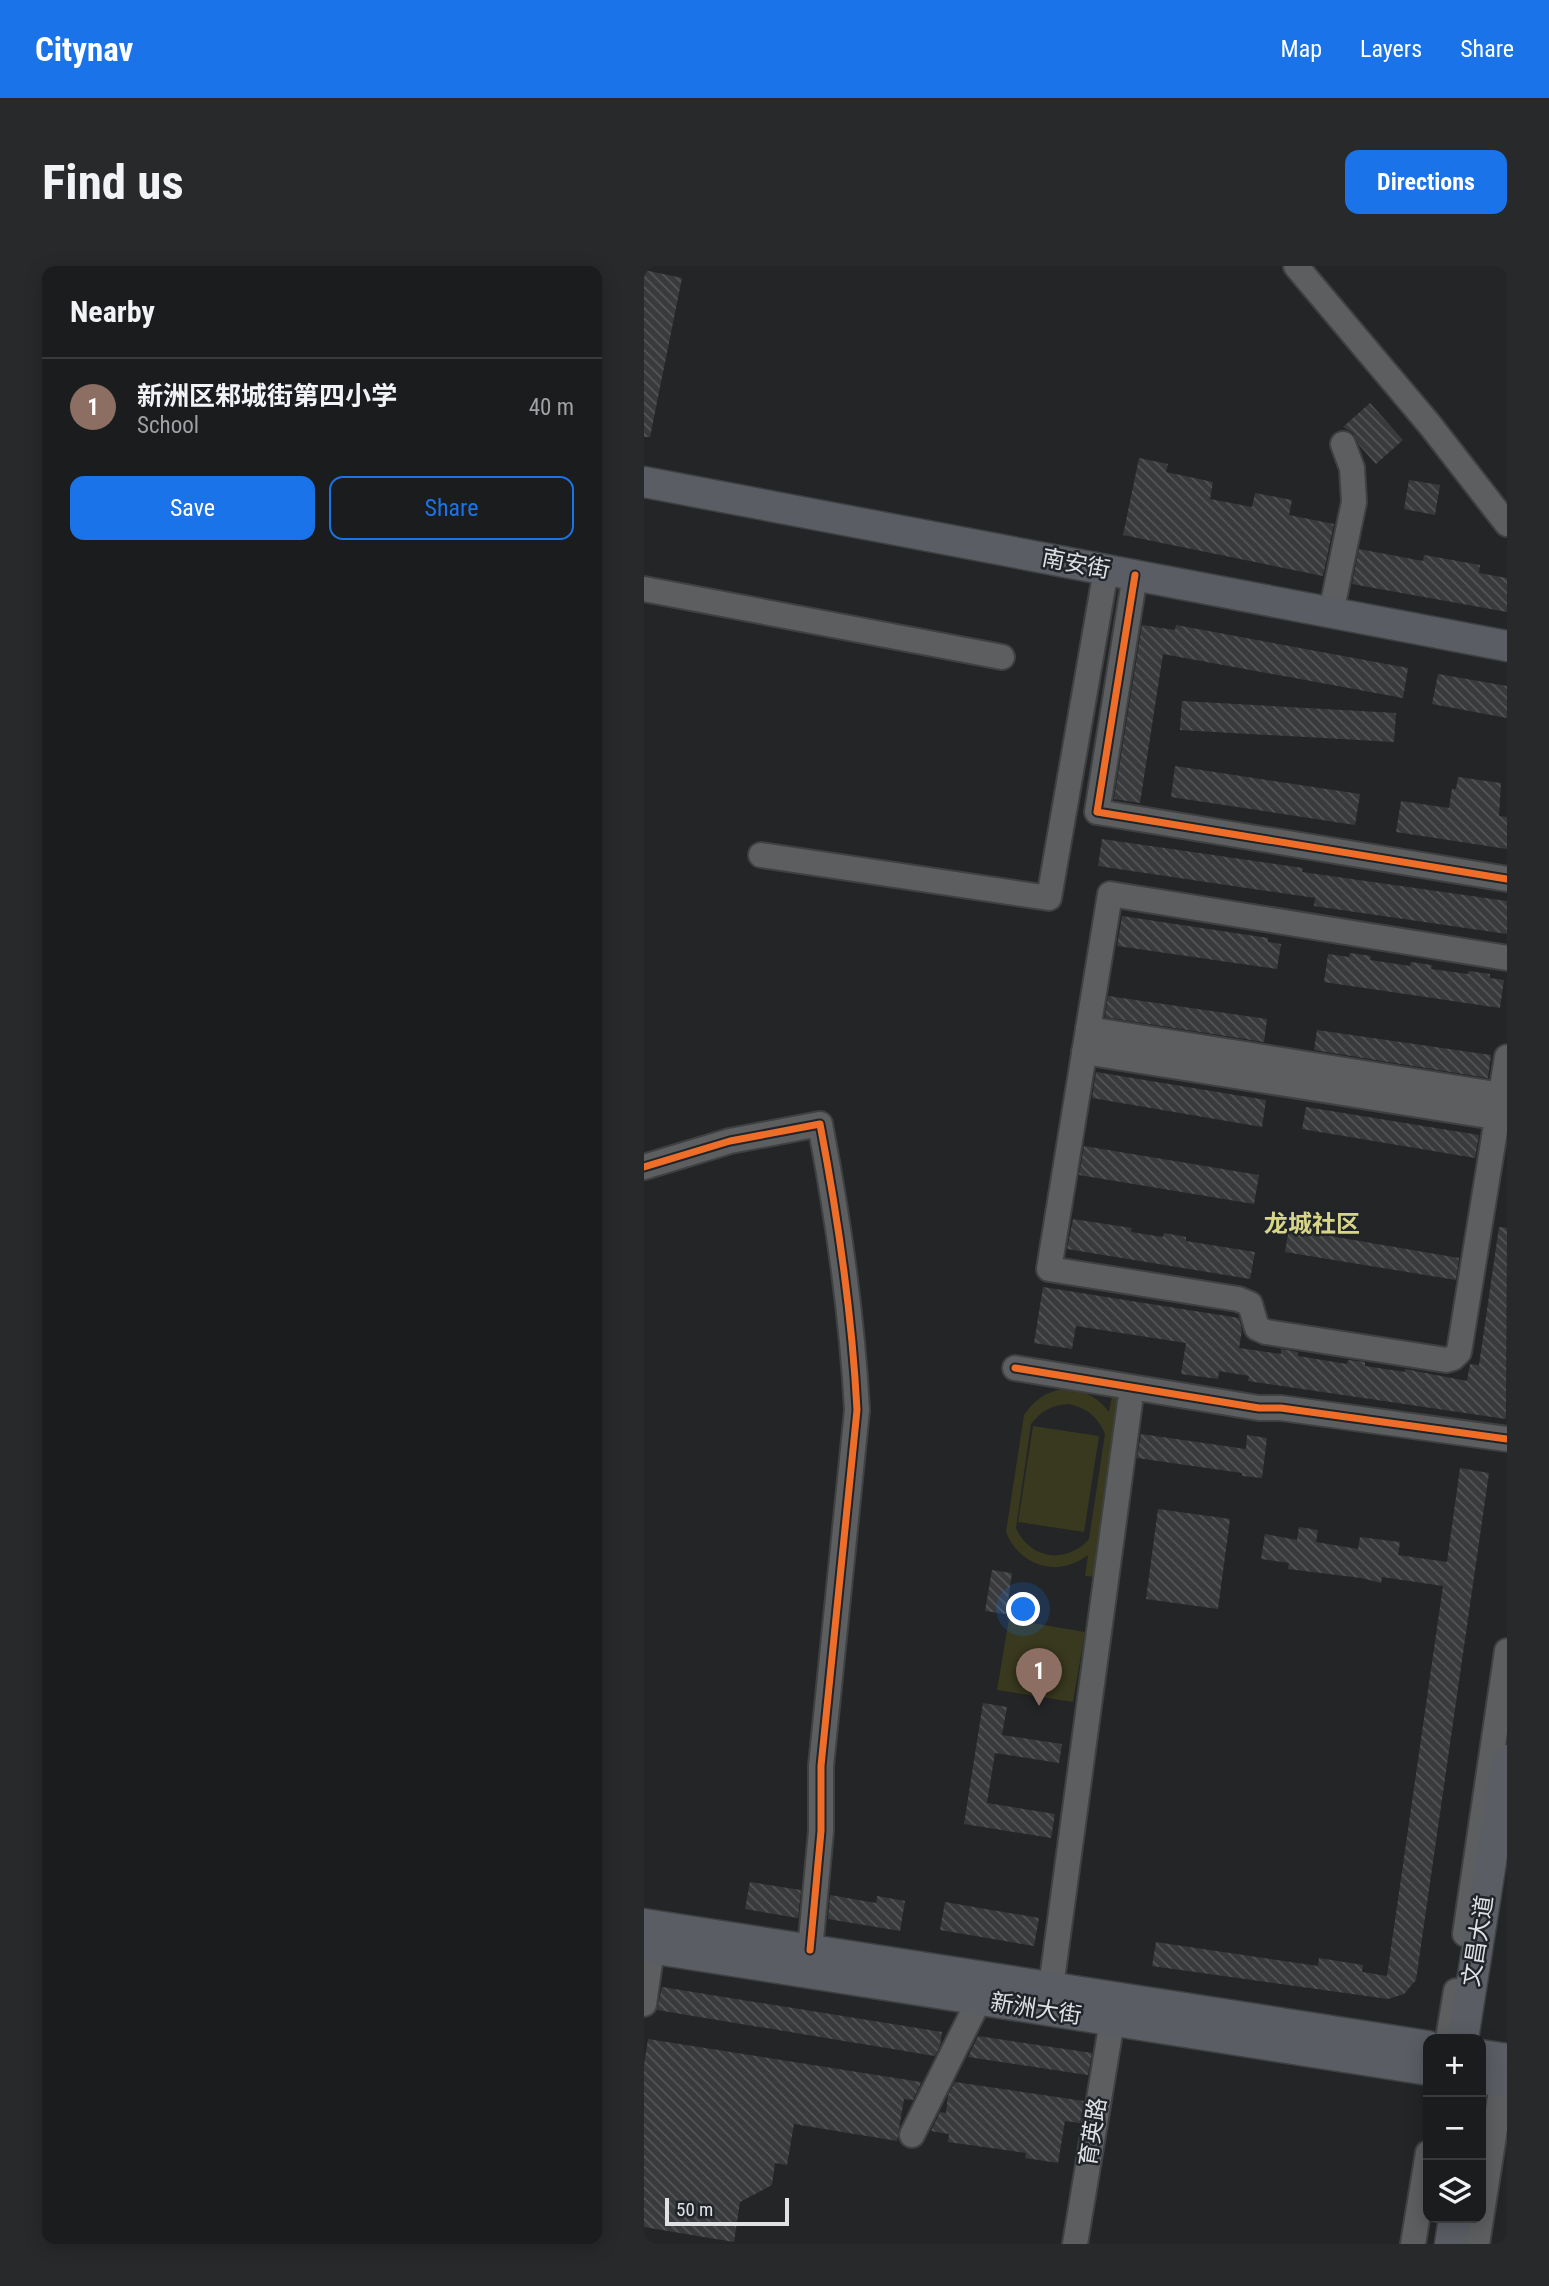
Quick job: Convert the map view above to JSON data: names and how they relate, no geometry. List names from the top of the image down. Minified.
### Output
{"streets":{"main road":["南安街","文昌大道","新洲大街"],"street":["育英路"]},"crossings":[["新洲大街","育英路"]],"districts":["龙城社区"],"scale_bar":"50 m","page":{"header":"Citynav","nav":["Map","Layers","Share"],"buttons":["Directions",["Save","Share"]],"title":"Find us","heading":"Nearby","list":[{"mark":"1","name":"新洲区邾城街第四小学","note":"School","value":"40 m"}],"pins":"1","map_buttons":["+","−"],"scale":"50 m"}}
